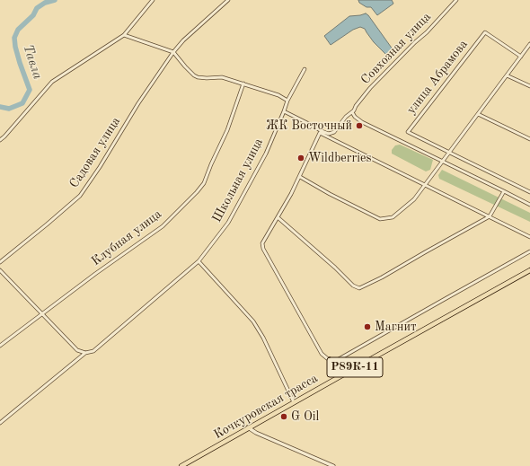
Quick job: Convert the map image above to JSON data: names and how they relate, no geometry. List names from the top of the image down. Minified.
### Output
{"streets":{"main road":["Р89К-11","Кочкуровская трасса"],"street":["Совхозная улица","улица Абрамова","Садовая улица","Школьная улица","Клубная улица"]},"water":["Тавла"],"places":["ЖК Восточный","Wildberries","Магнит","G Oil"]}
